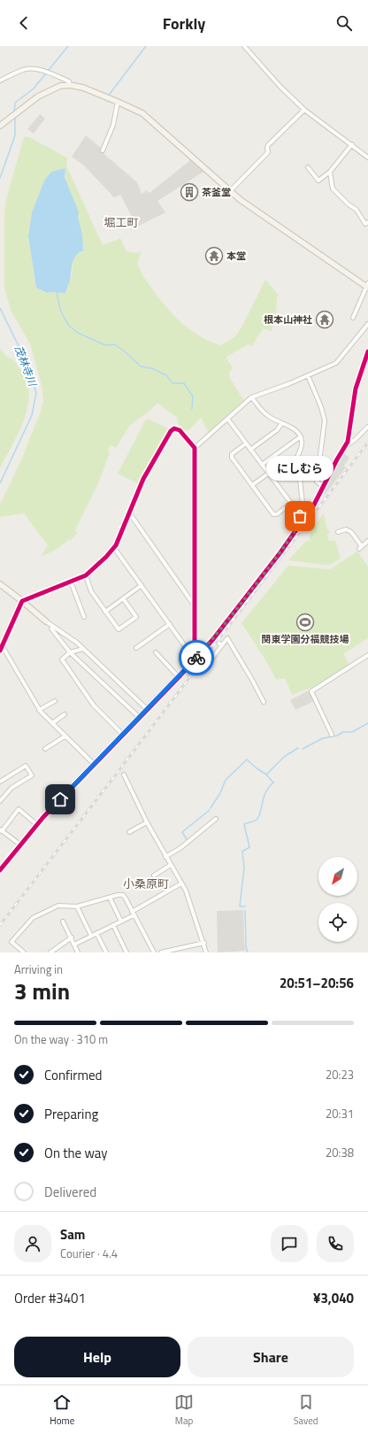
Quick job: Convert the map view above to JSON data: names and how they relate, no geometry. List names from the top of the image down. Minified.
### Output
{"districts":["堀工町","小桑原町"],"water":["茂林寺川"],"places":{"building":["茶釜堂"],"temple":["本堂","根本山神社"],"other":["にしむら"],"sports":["関東学園分福競技場"]},"north":"bottom left","page":{"header":"Forkly","bubble":"にしむら","heading":["3 min","Arriving in","20:51–20:56"],"panel":["Sam","Courier · 4.4","Order #3401","¥3,040"],"bar":"On the way · 310 m","list":[["Confirmed","20:23"],["Preparing","20:31"],["On the way","20:38"],"Delivered"],"buttons":["Help","Share"],"tabs":["Home","Map","Saved"]}}
